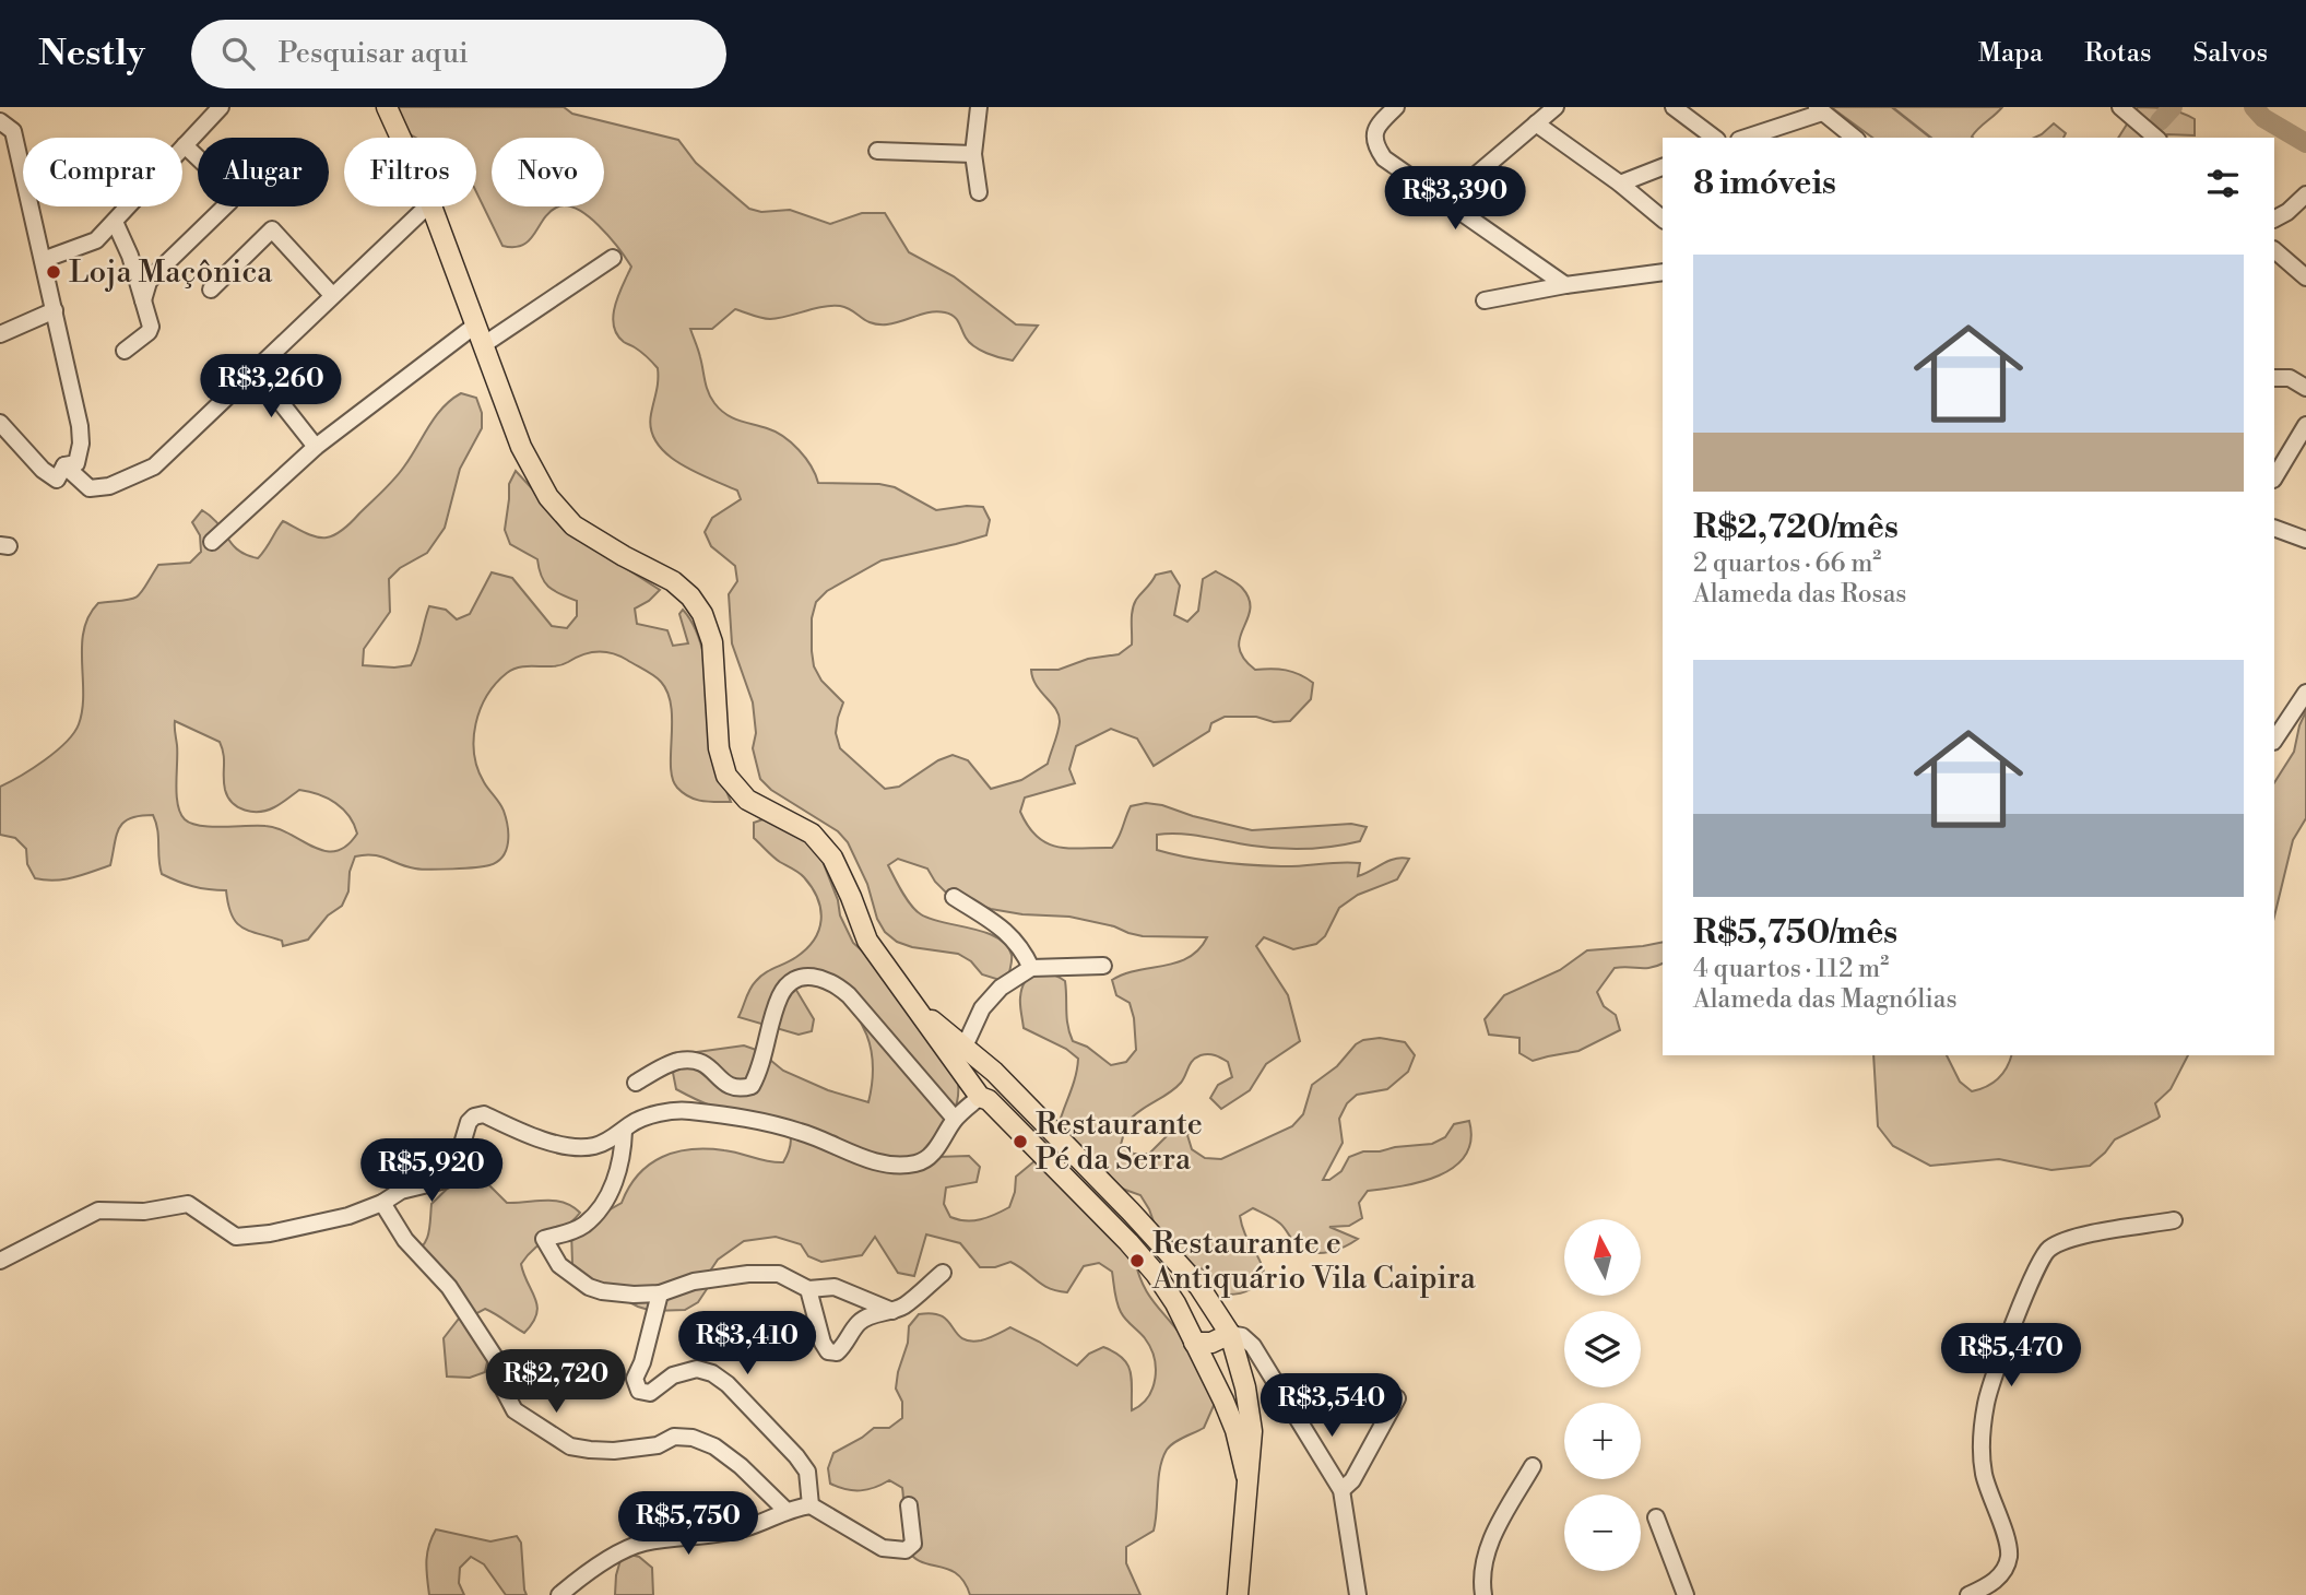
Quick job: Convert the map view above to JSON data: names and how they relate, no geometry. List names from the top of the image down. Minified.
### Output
{"places":["Loja Maçônica","Restaurante Pé da Serra","Restaurante e Antiquário Vila Caipira"],"north":"top","page":{"header":"Nestly","search":"Pesquisar aqui","nav":["Mapa","Rotas","Salvos"],"chip":["Comprar","Alugar","Filtros","Novo"],"heading":"8 imóveis","price":["R$3,390","R$3,260","R$5,920","R$3,410","R$5,470","R$2,720","R$3,540","R$5,750"],"list":[{"name":"R$2,720/mês","note":"2 quartos · 66 m² · Alameda das Rosas"},{"name":"R$5,750/mês","note":"4 quartos · 112 m² · Alameda das Magnólias"}],"map_buttons":["+","−"]}}
